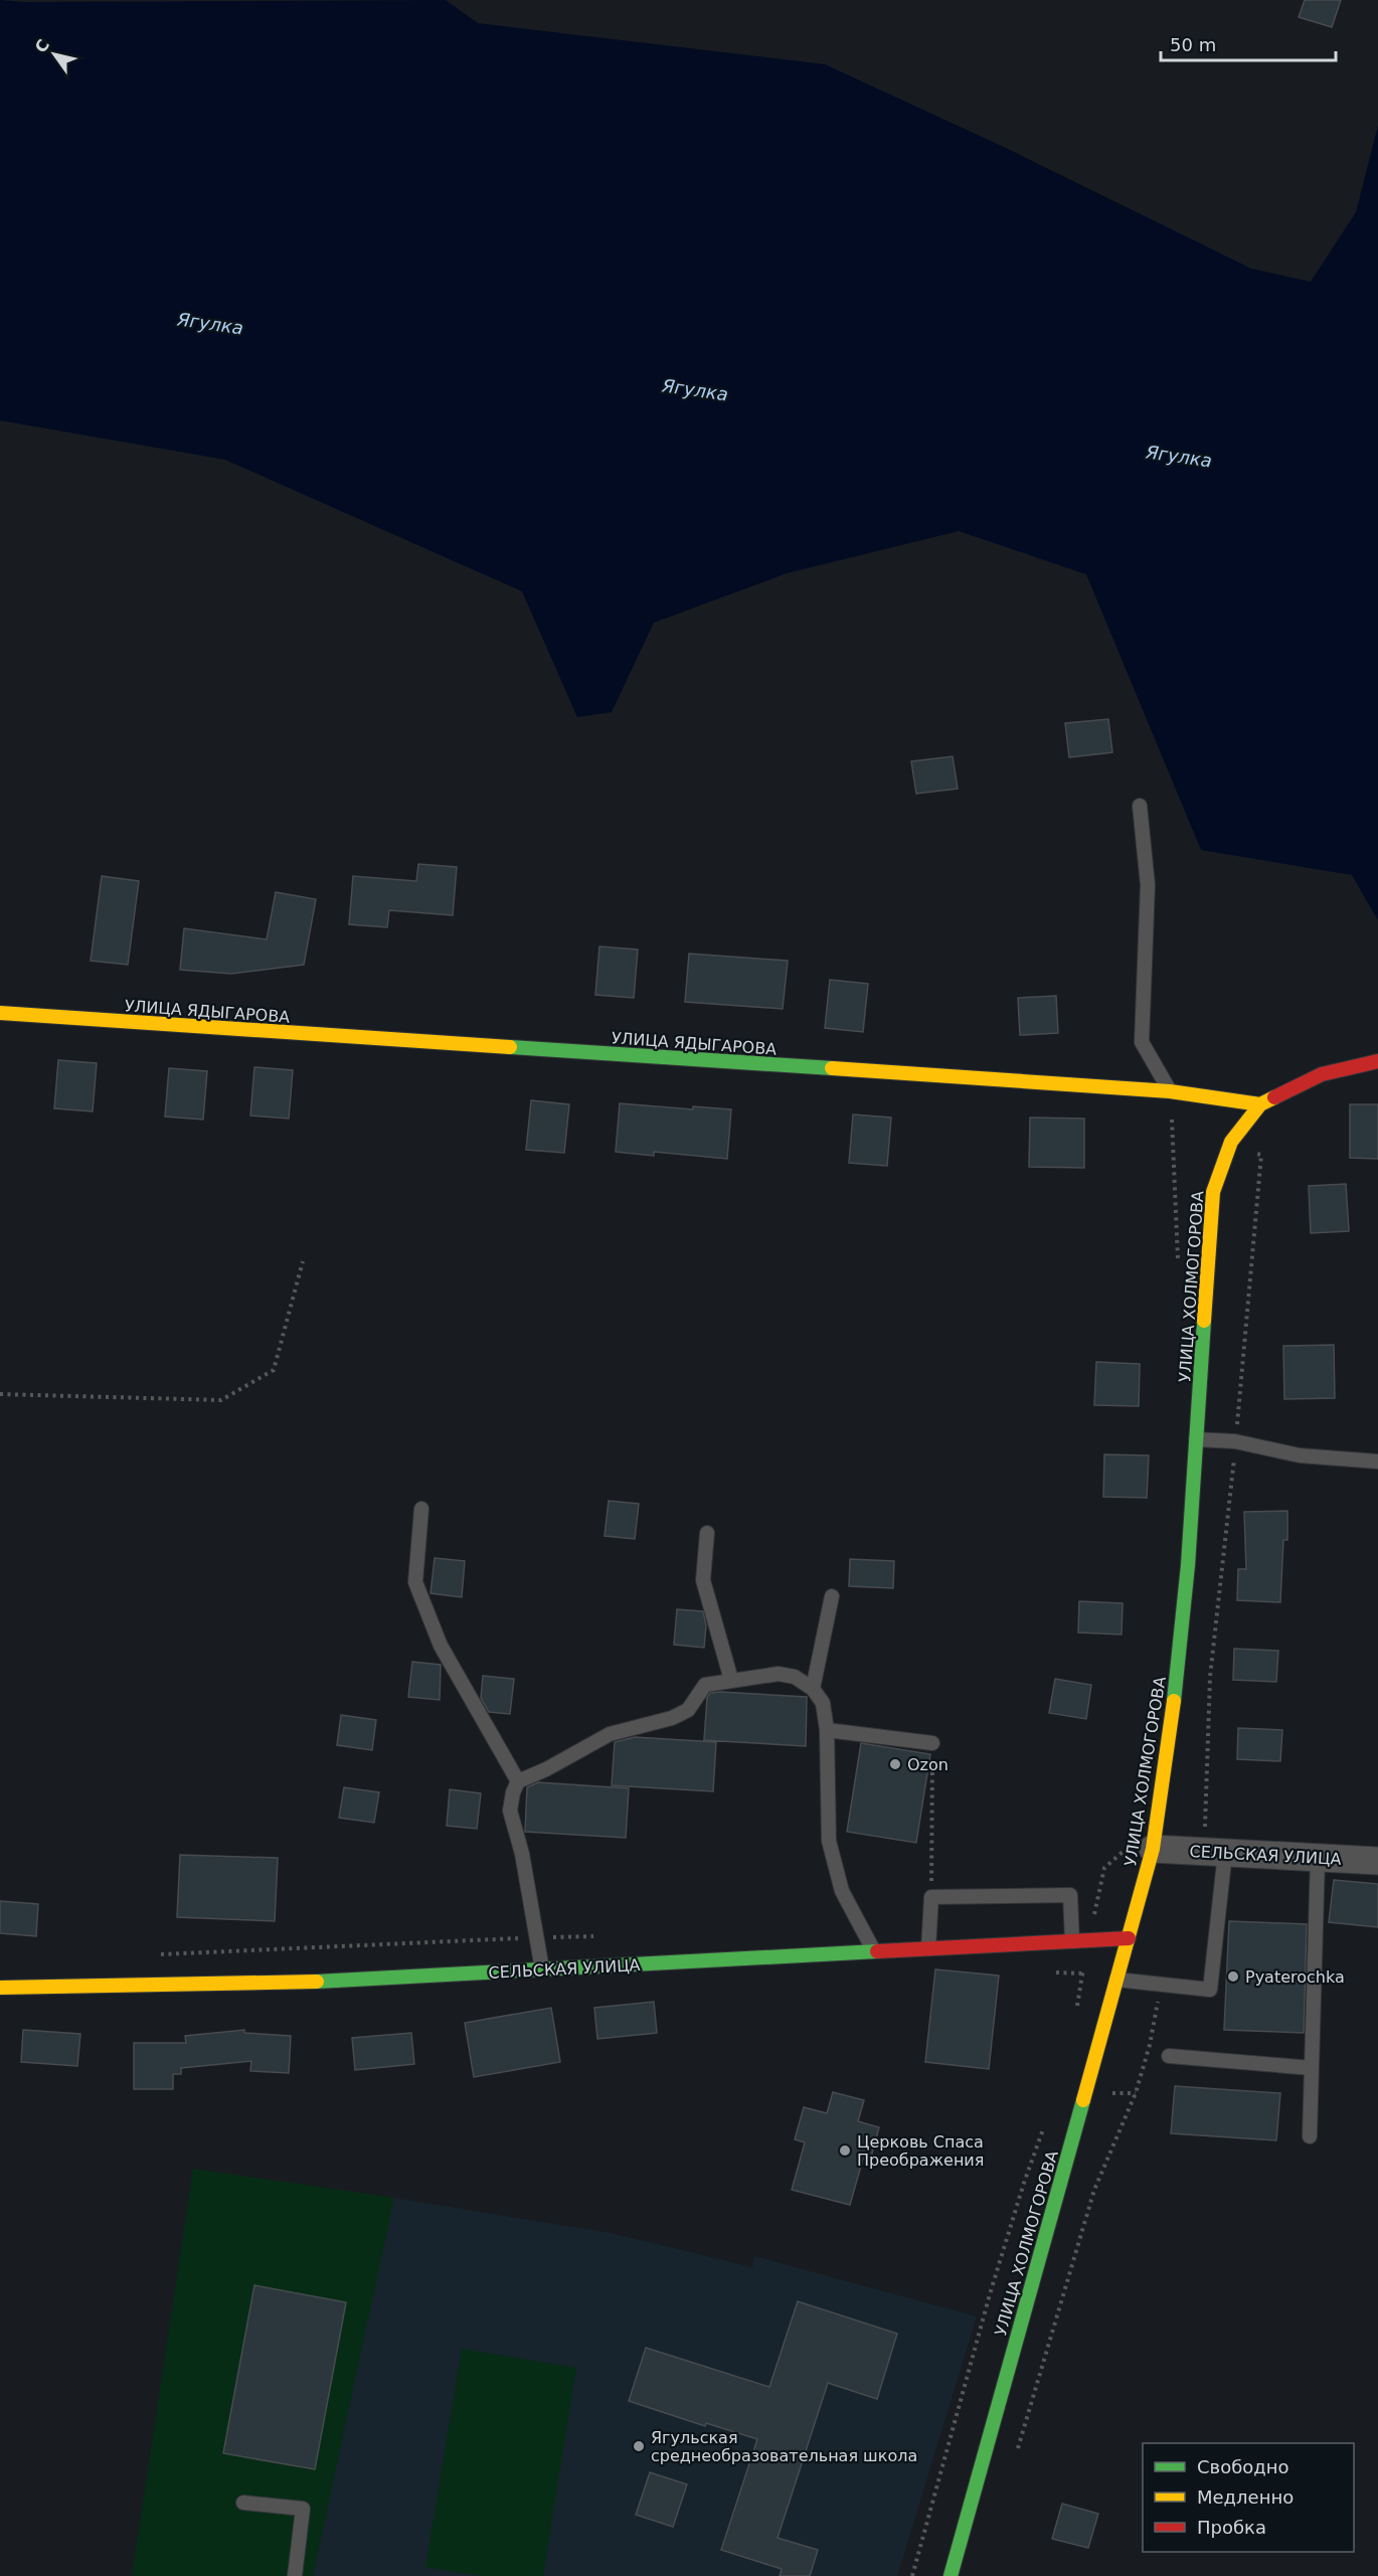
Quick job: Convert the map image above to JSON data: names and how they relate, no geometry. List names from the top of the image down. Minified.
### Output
{"streets":{"street":["УЛИЦА ЯДЫГАРОВА","УЛИЦА ХОЛМОГОРОВА","СЕЛЬСКАЯ УЛИЦА"]},"crossings":[["УЛИЦА ЯДЫГАРОВА","УЛИЦА ХОЛМОГОРОВА"],["УЛИЦА ХОЛМОГОРОВА","СЕЛЬСКАЯ УЛИЦА"]],"water":["Ягулка"],"places":["Ozon","Pyaterochka","Церковь Спаса Преображения","Ягульская среднеобразовательная школа"],"legend":["Свободно","Медленно","Пробка"],"scale_bar":"50 m","north":"top left"}
